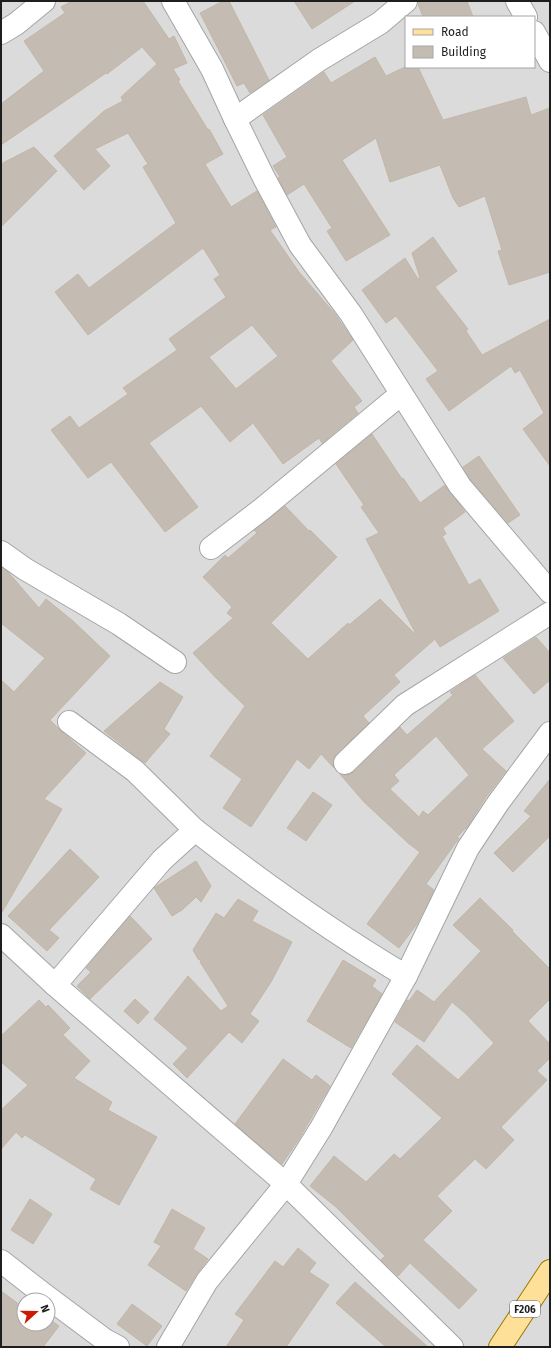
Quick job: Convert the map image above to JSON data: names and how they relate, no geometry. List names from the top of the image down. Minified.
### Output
{"streets":{"main road":["F206"]},"legend":["Road","Building"],"north":"right"}
